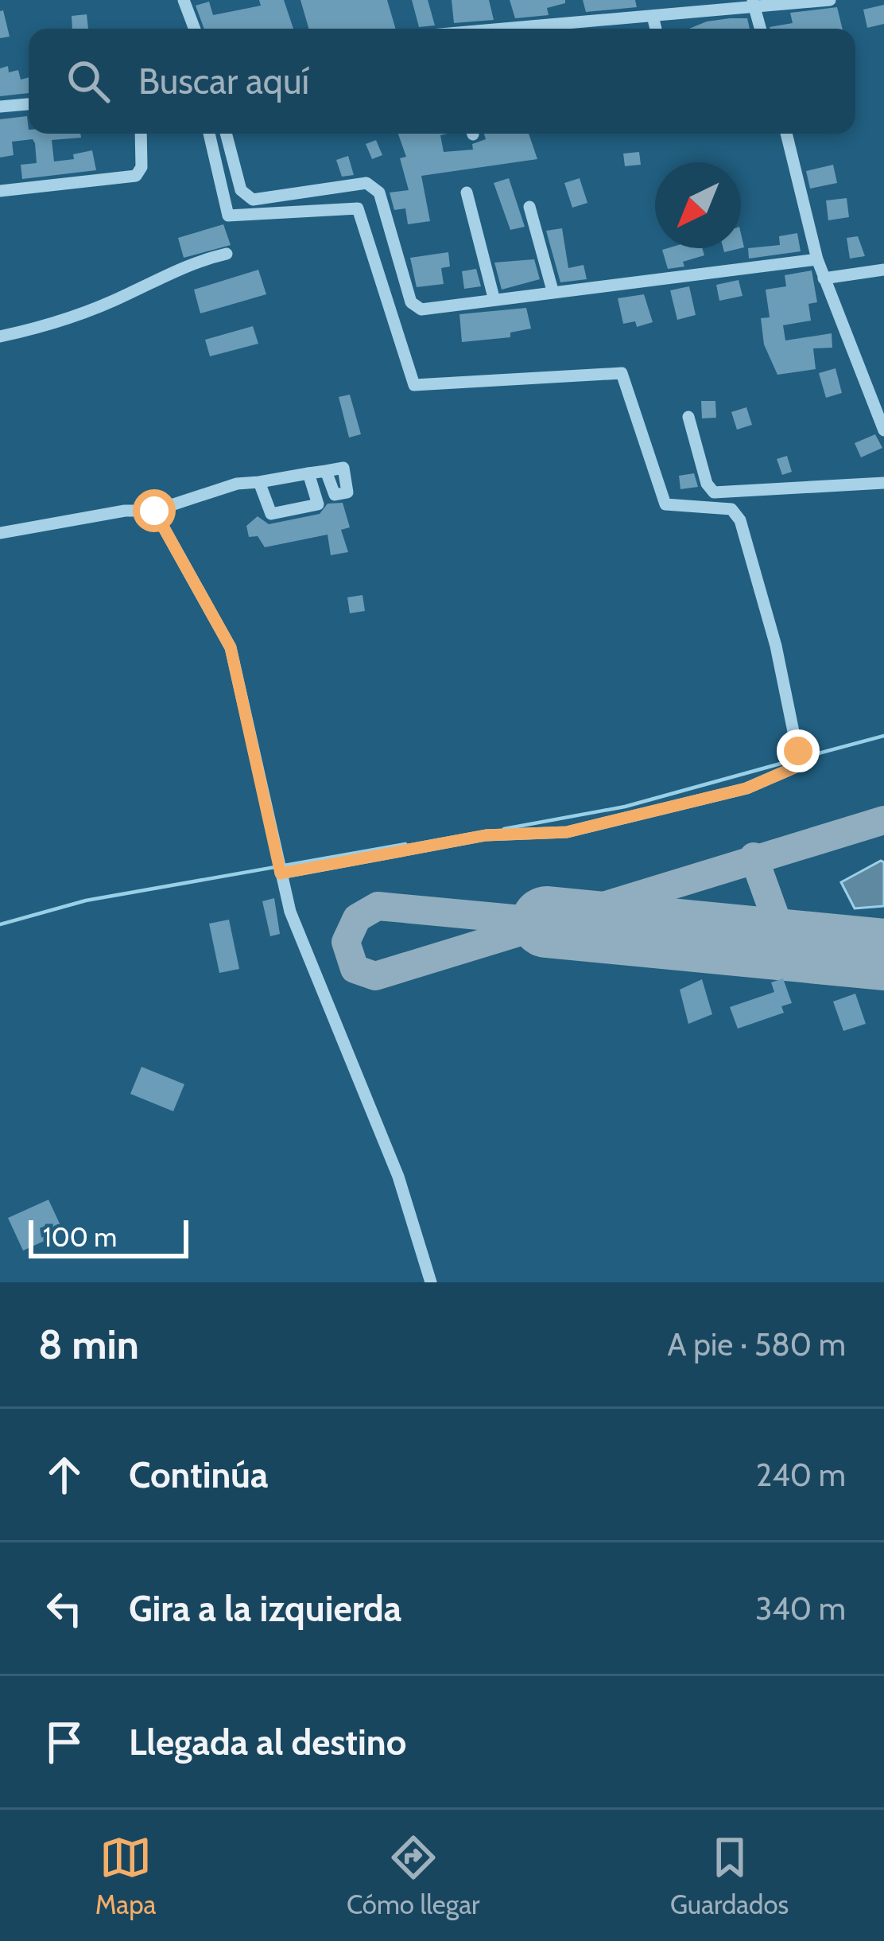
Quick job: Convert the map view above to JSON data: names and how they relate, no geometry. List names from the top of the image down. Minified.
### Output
{"scale_bar":"100 m","north":"bottom left","page":{"search":"Buscar aquí","scale":"100 m","heading":["8 min","A pie · 580 m"],"list":[["Continúa","240 m"],["Gira a la izquierda","340 m"],"Llegada al destino"],"nav":["Mapa","Cómo llegar","Guardados"]}}
